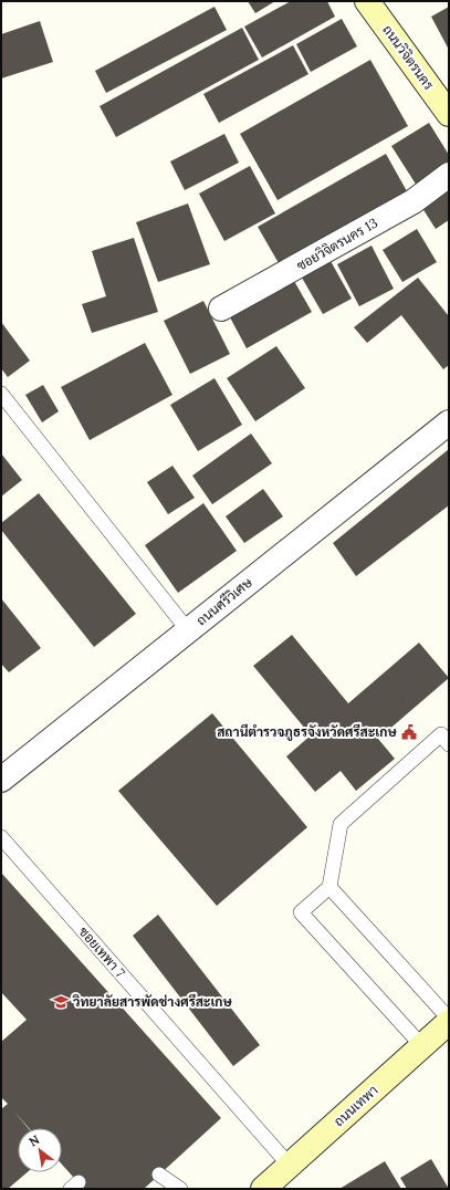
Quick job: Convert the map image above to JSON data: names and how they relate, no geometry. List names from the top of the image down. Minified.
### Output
{"streets":{"main road":["ถนนวิจิตรนคร","ถนนเทพา"],"street":["ซอยวิจิตรนคร 13","ถนนศรีวิเศษ"],"lane":["ซอยเทพา 7"]},"crossings":[["ซอยเทพา 7","ถนนเทพา"]],"places":{"public building":["สถานีตำรวจภูธรจังหวัดศรีสะเกษ"],"school or university":["วิทยาลัยสารพัดช่างศรีสะเกษ"]},"north":"top left"}
